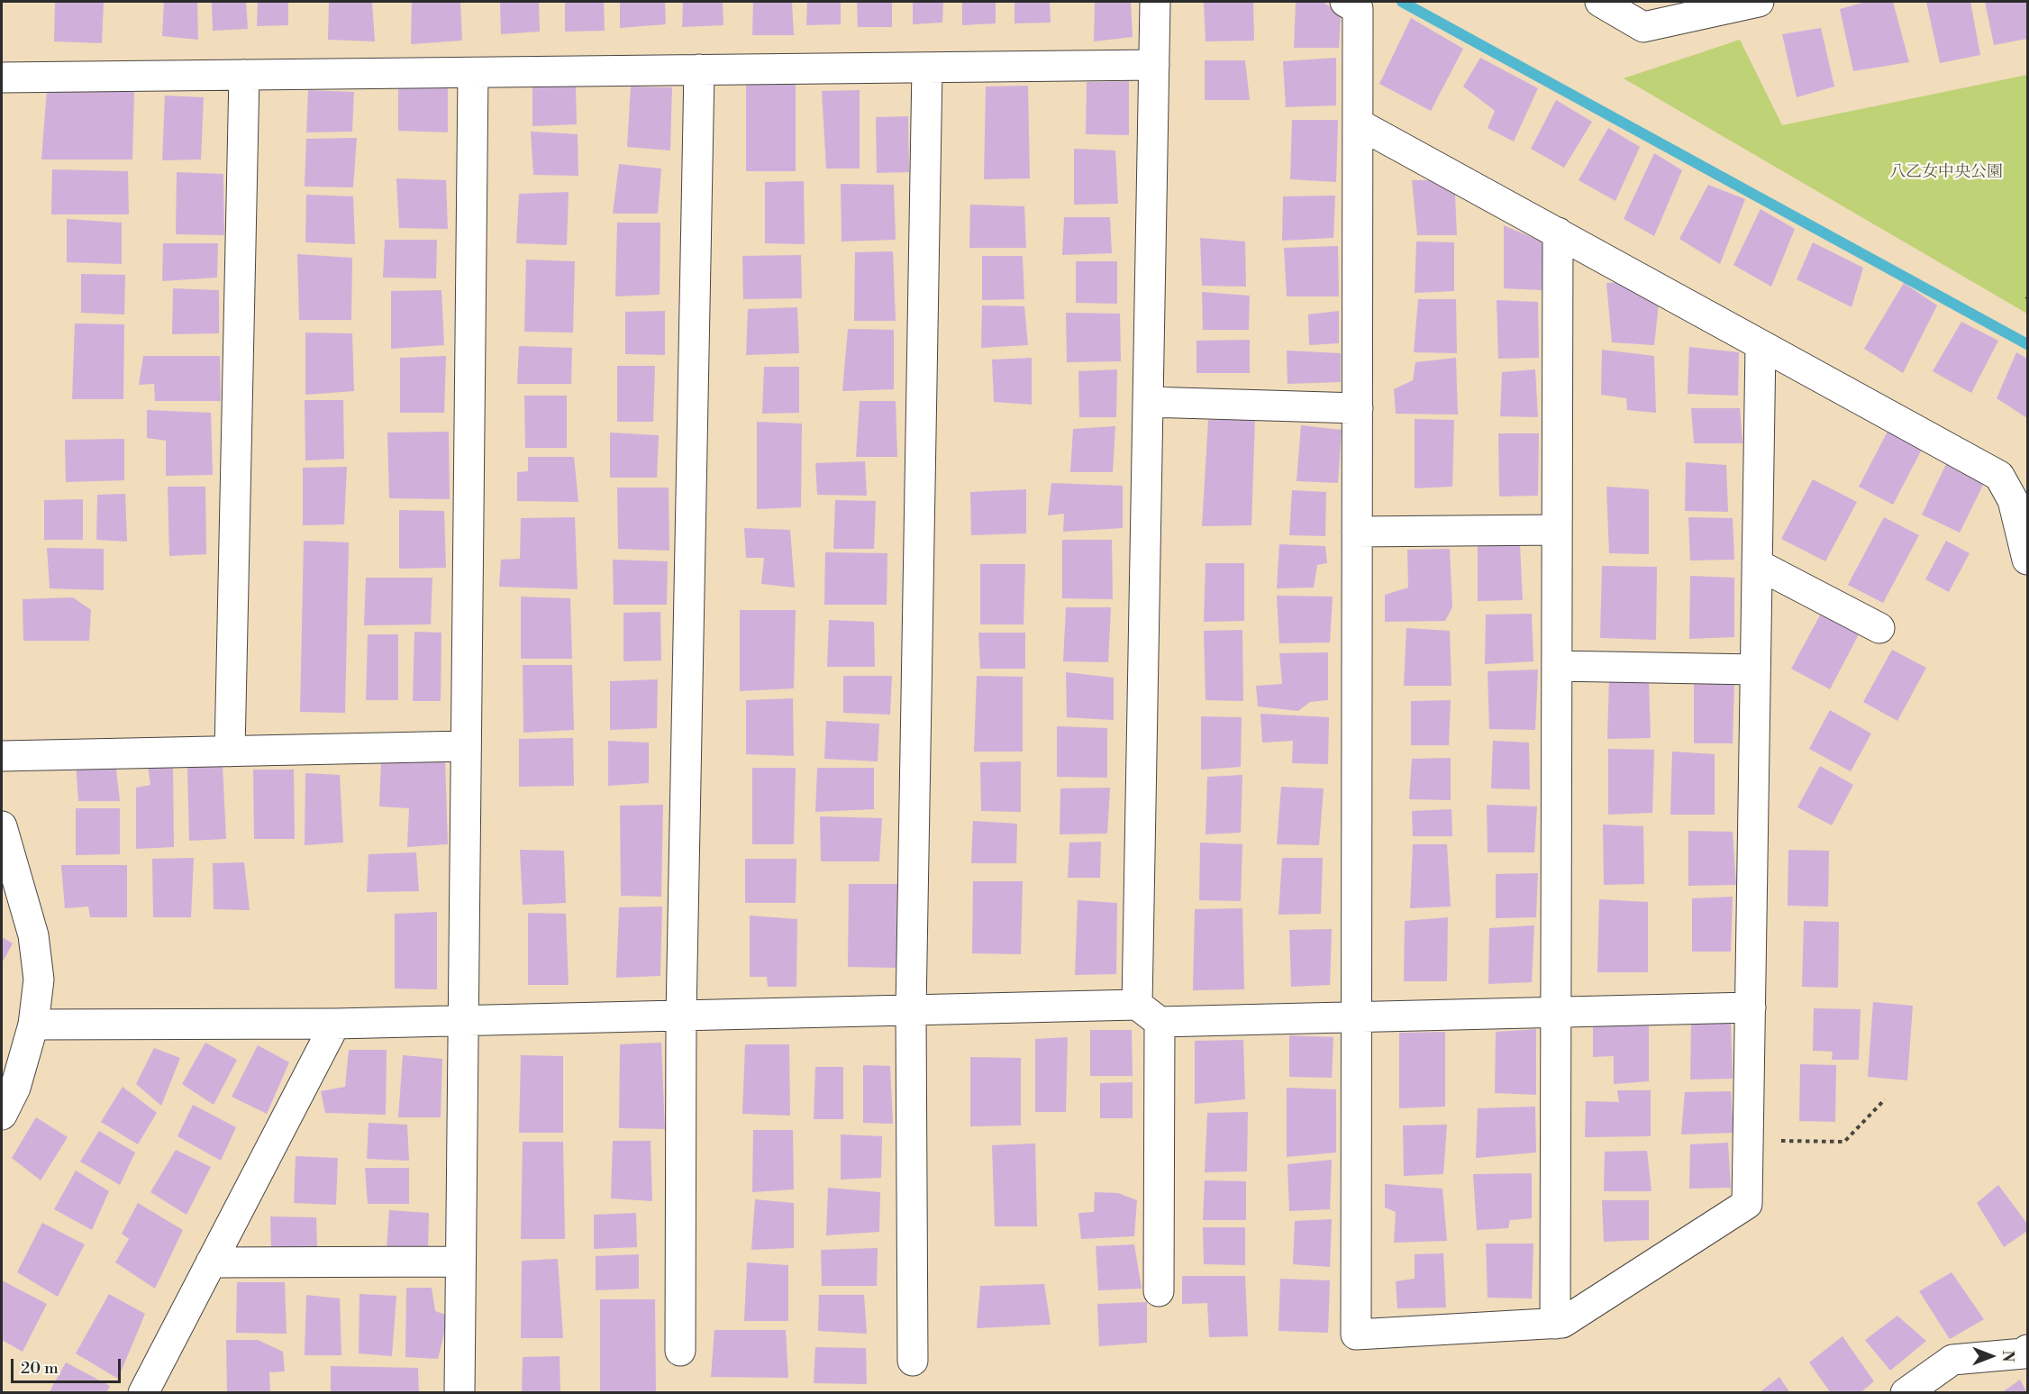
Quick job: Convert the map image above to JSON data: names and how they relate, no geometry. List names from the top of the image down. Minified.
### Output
{"parks":["八乙女中央公園"],"scale_bar":"20 m","north":"right"}
